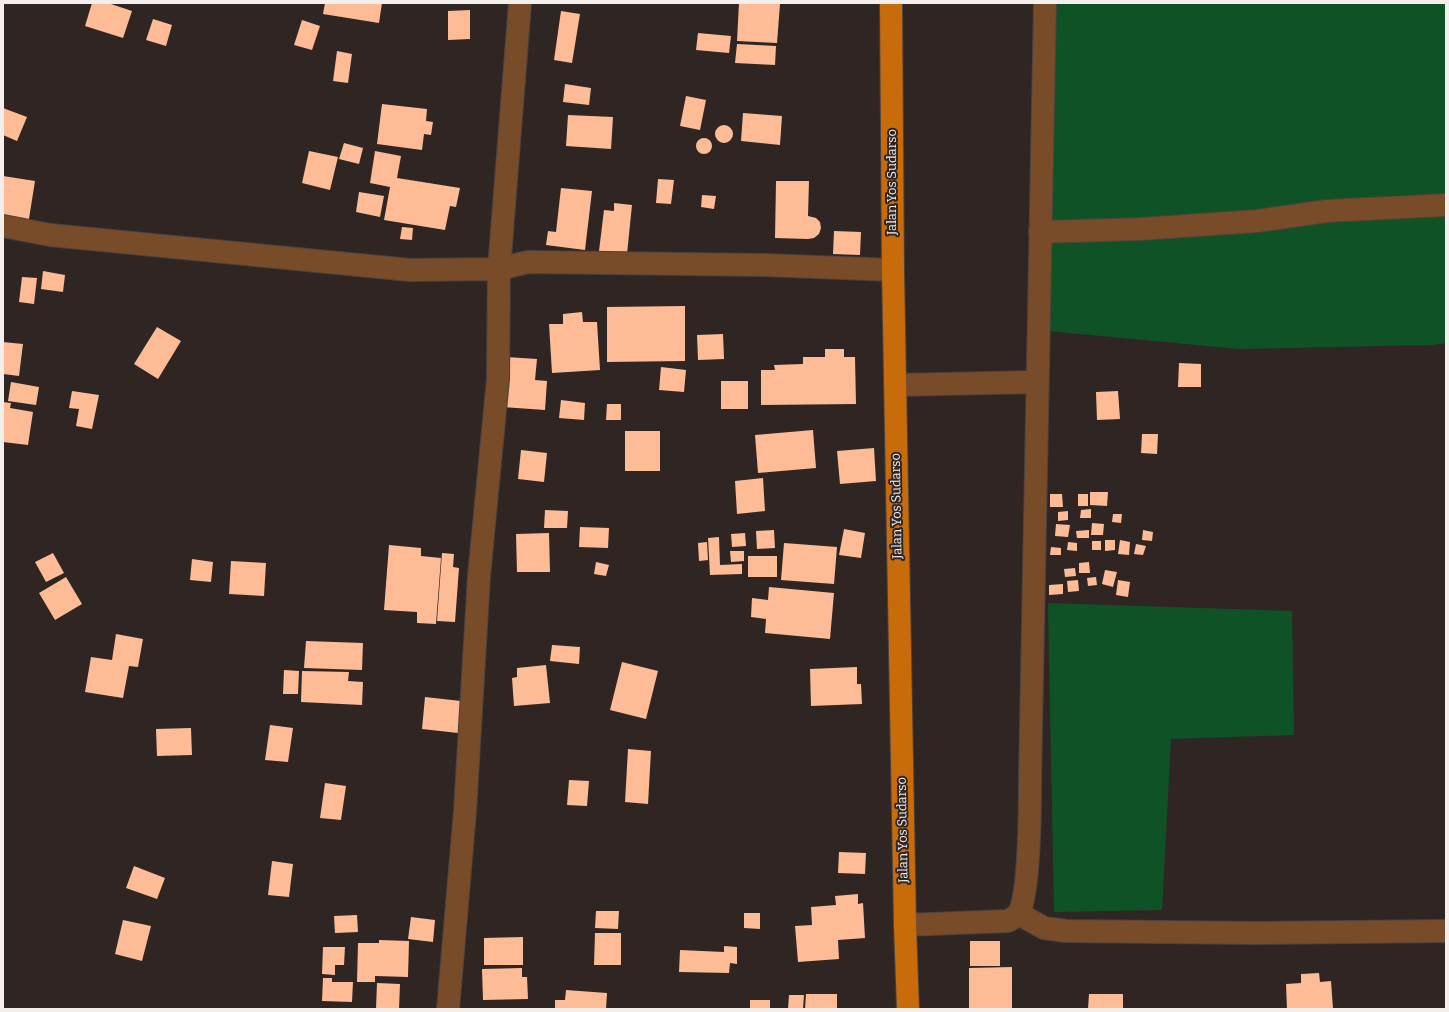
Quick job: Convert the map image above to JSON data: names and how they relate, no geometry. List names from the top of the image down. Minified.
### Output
{"streets":{"main road":["Jalan Yos Sudarso"]}}
